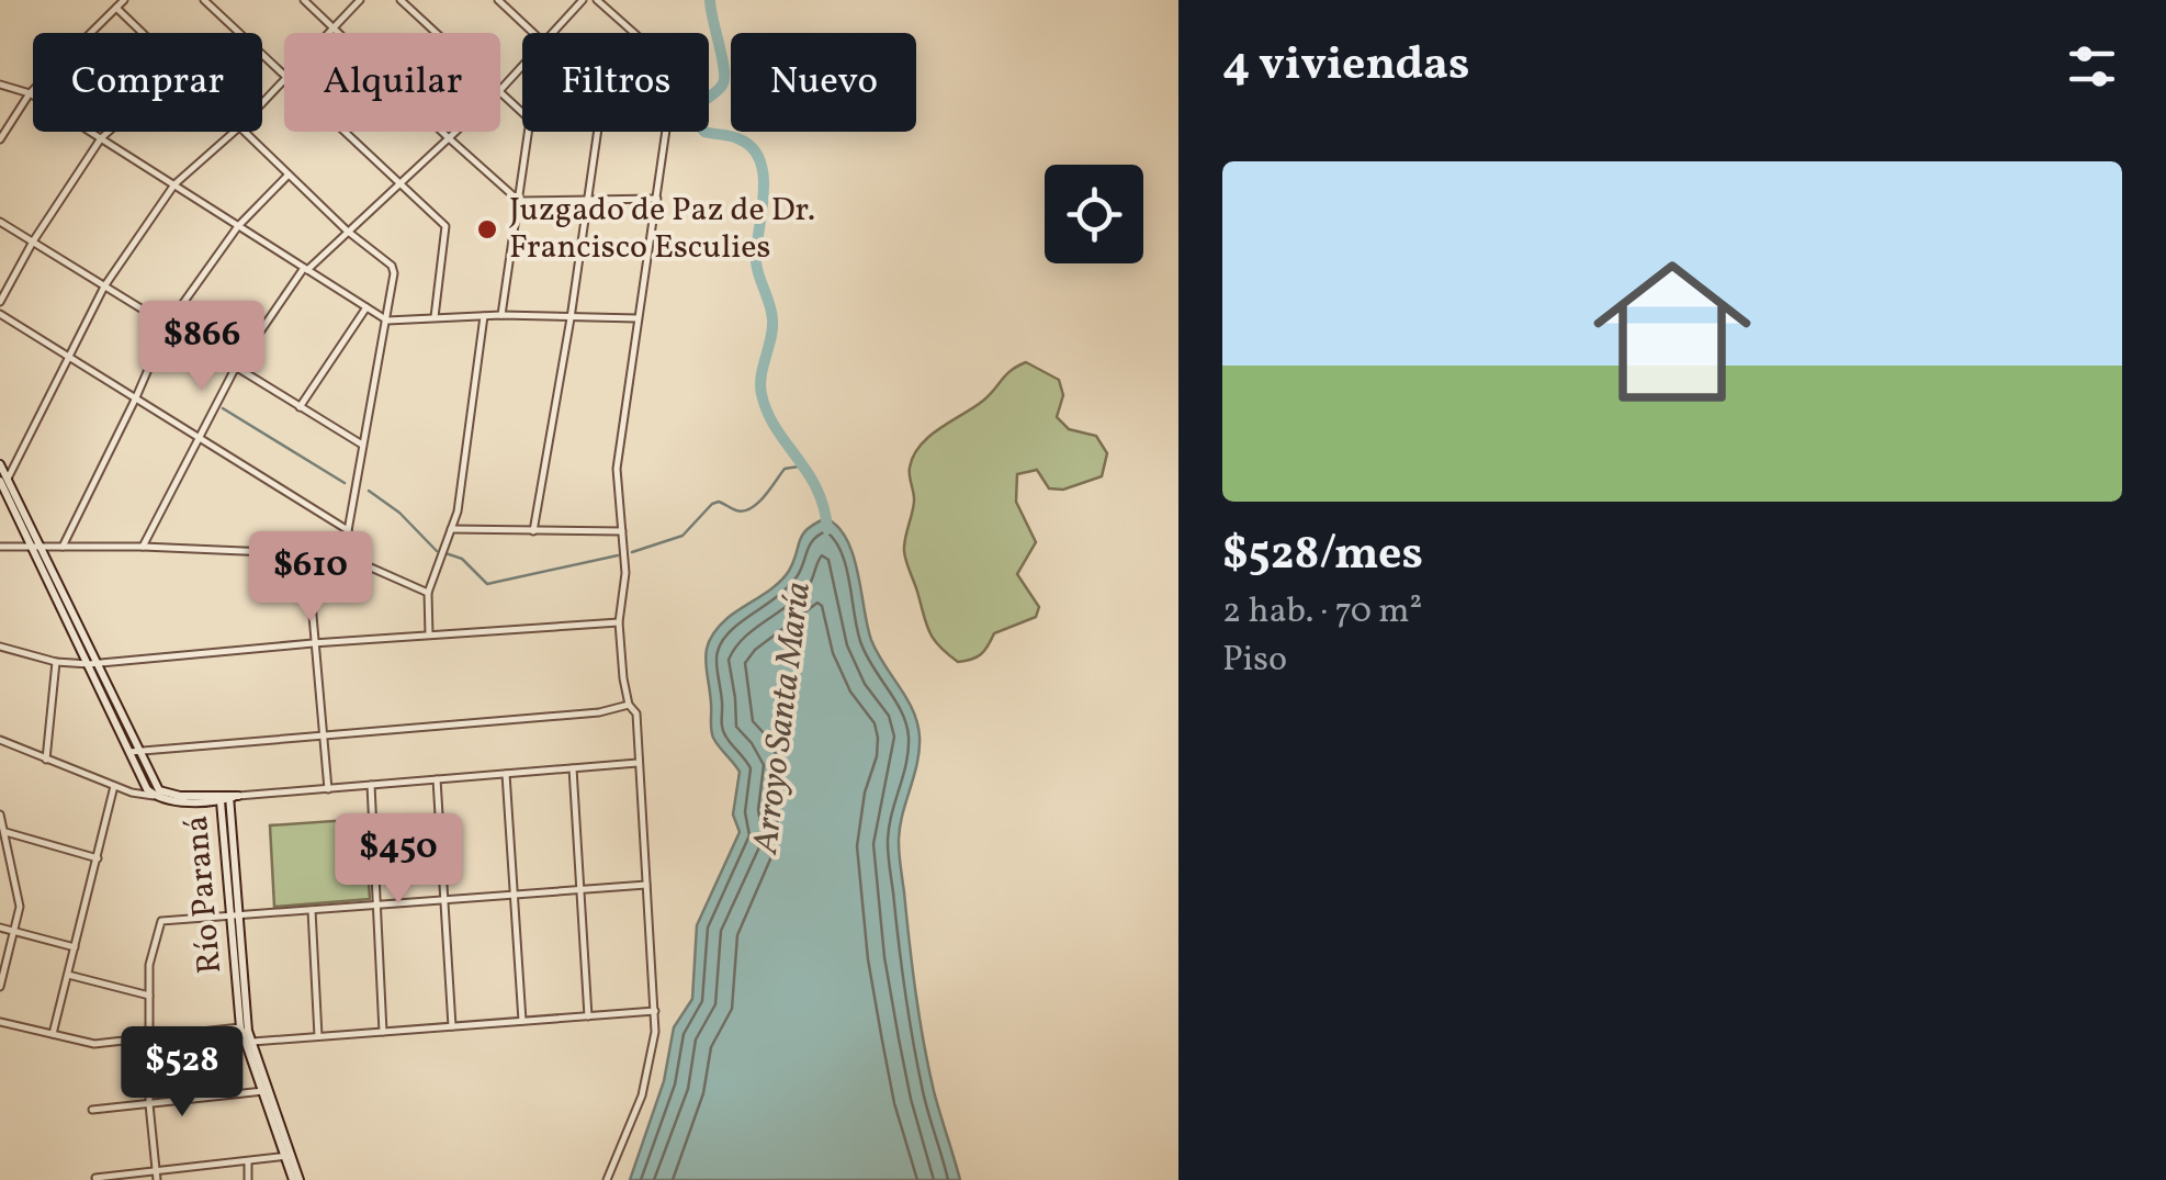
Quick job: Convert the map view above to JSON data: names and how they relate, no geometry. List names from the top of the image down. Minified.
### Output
{"streets":{"street":["Río Paraná"]},"water":["Arroyo Santa María"],"places":["Juzgado de Paz de Dr. Francisco Esculies"],"page":{"heading":"4 viviendas","chip":["Comprar","Alquilar","Filtros","Nuevo"],"list":[{"name":"$528/mes","note":"2 hab. · 70 m² · Piso"}],"price":["$866","$610","$450","$528"]}}
